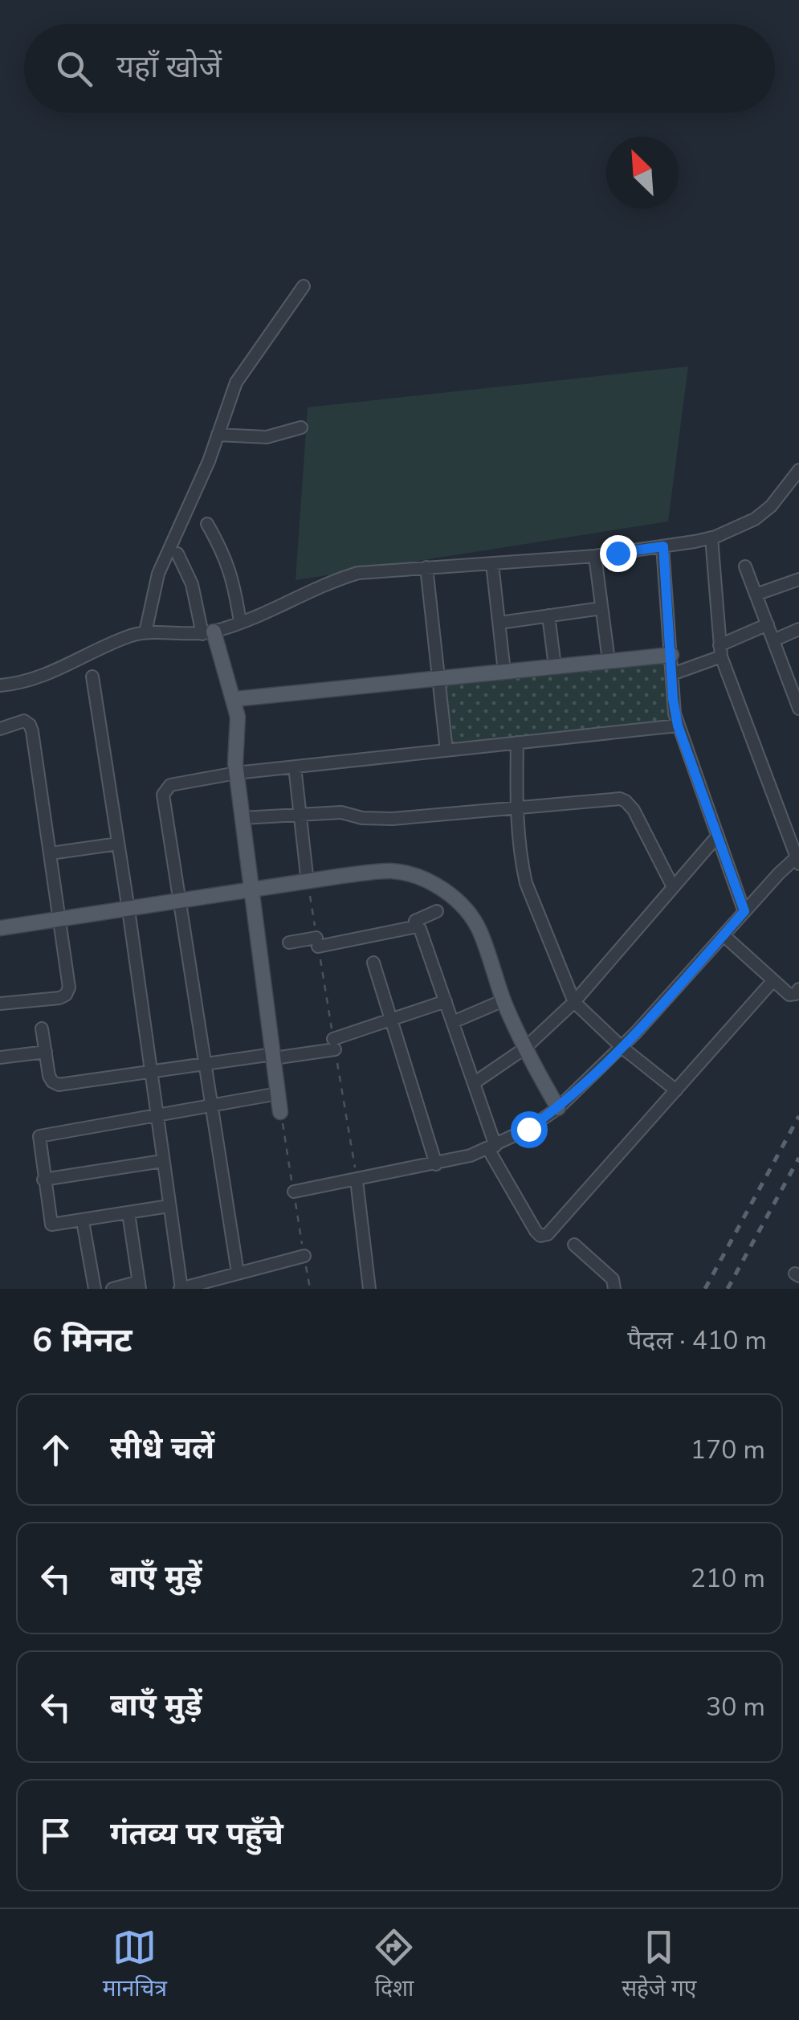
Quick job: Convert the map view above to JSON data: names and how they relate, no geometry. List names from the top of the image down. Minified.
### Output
{"north":"top left","page":{"search":"यहाँ खोजें","heading":["6 मिनट","पैदल · 410 m"],"list":[["सीधे चलें","170 m"],["बाएँ मुड़ें","210 m"],["बाएँ मुड़ें","30 m"],"गंतव्य पर पहुँचे"],"nav":["मानचित्र","दिशा","सहेजे गए"]}}
